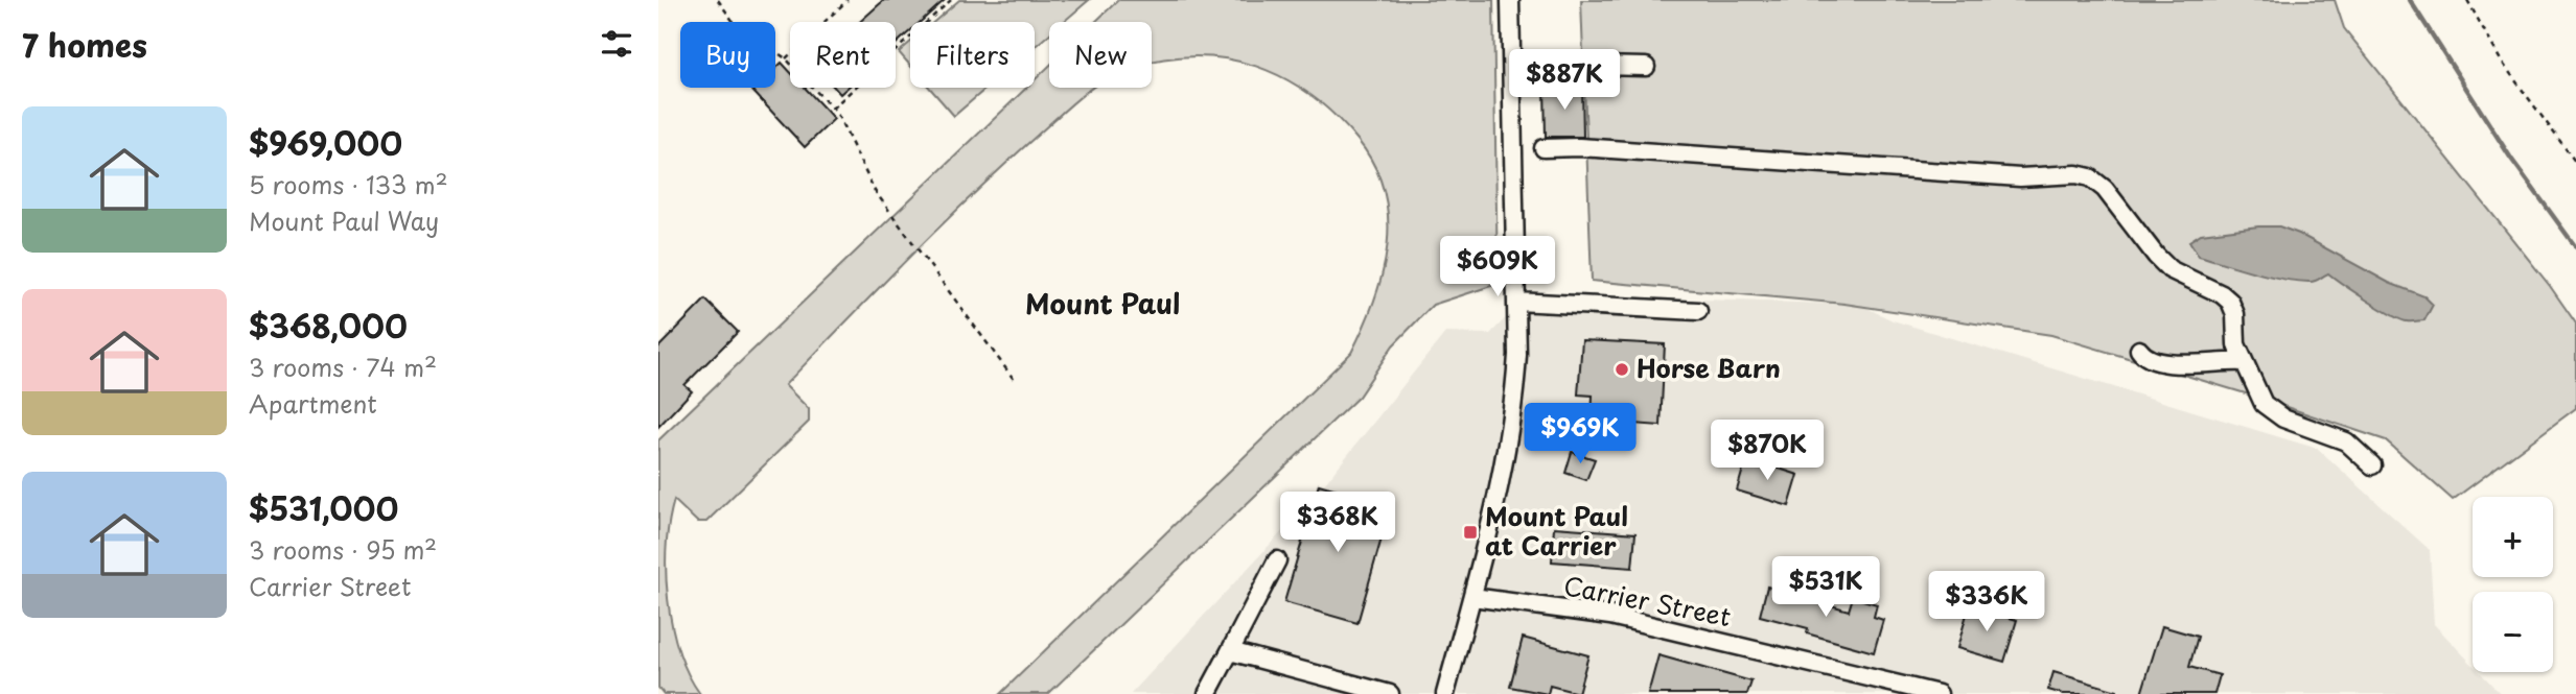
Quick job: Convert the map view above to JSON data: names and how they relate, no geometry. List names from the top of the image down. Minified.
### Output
{"streets":{"street":["Carrier Street"]},"districts":["Mount Paul"],"places":{"other":["Horse Barn"],"transit":["Mount Paul at Carrier"]},"page":{"heading":"7 homes","chip":["Buy","Rent","Filters","New"],"price":["$887K","$609K","$969K","$870K","$368K","$531K","$336K"],"list":[{"name":"$969,000","note":"5 rooms · 133 m² · Mount Paul Way"},{"name":"$368,000","note":"3 rooms · 74 m² · Apartment"},{"name":"$531,000","note":"3 rooms · 95 m² · Carrier Street"}],"map_buttons":["+","−"]}}
